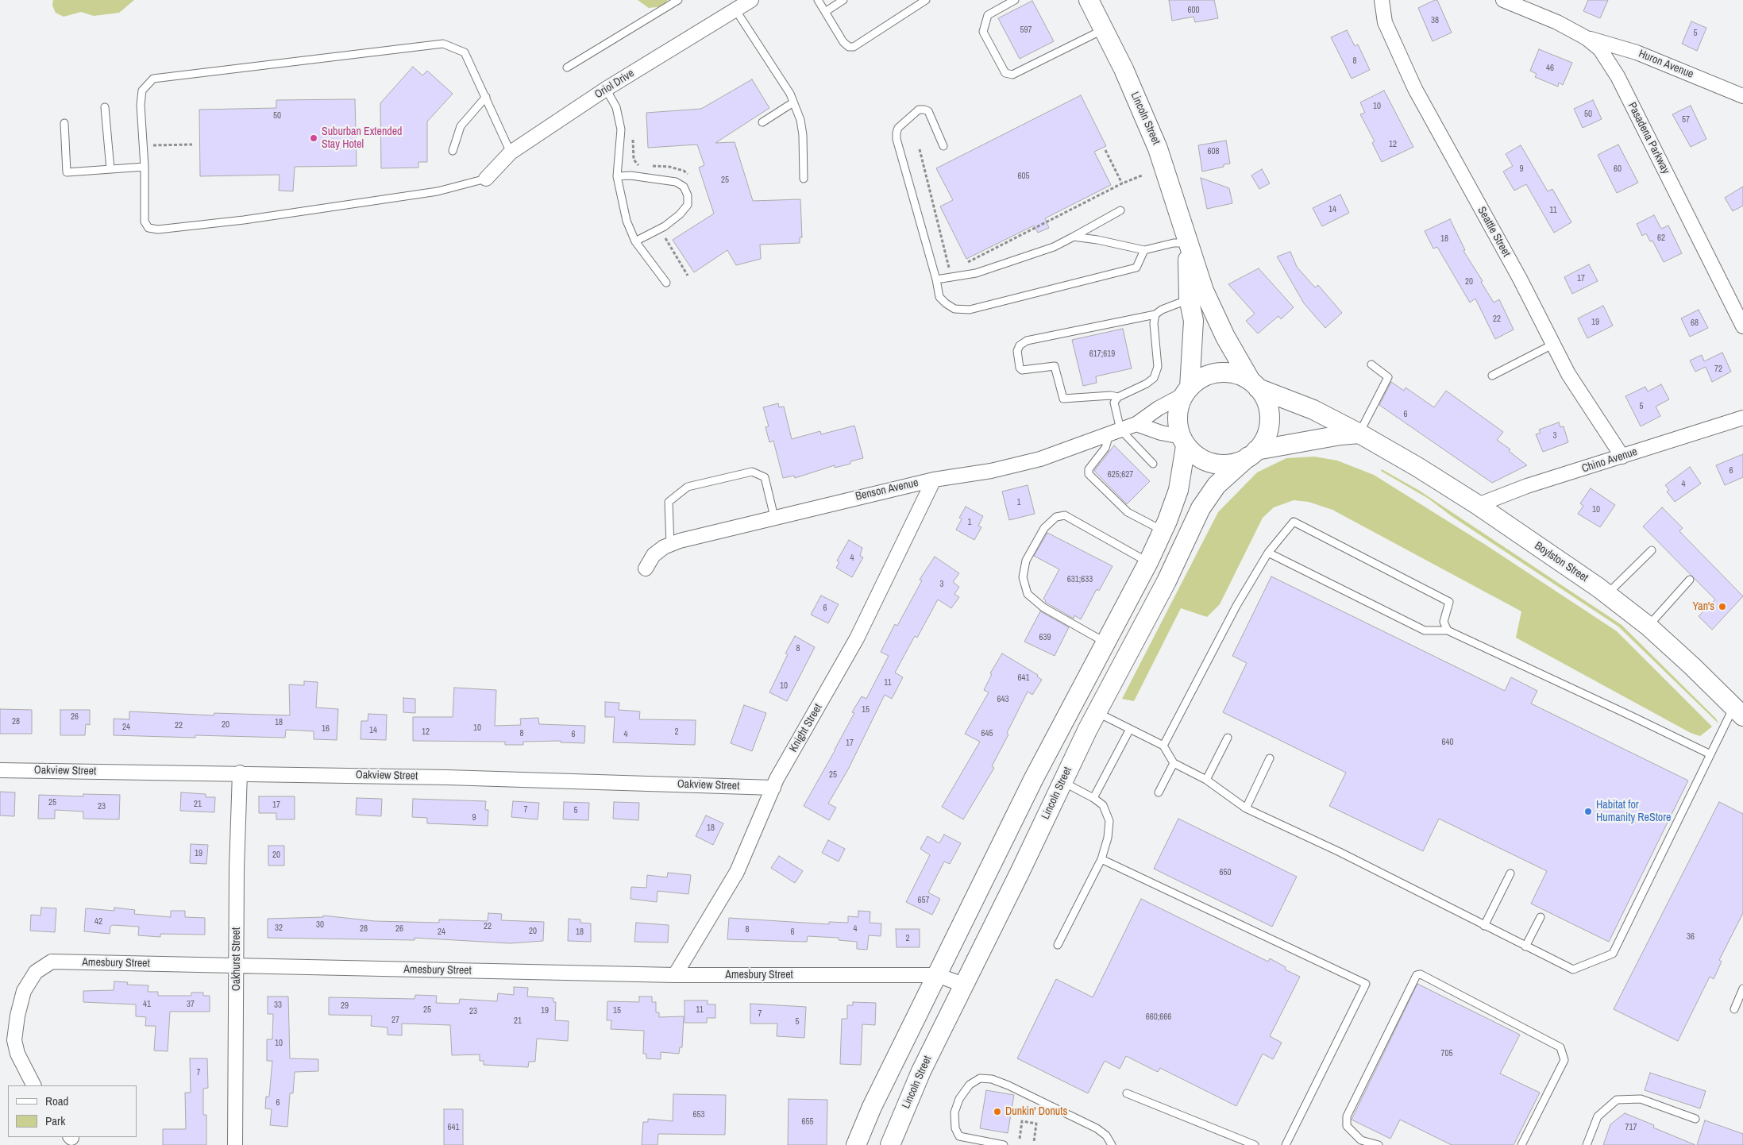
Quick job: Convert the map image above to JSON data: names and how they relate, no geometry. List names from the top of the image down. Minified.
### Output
{"streets":{"main road":["Lincoln Street","Boylston Street"],"street":["Huron Avenue","Oriol Drive","Pasadena Parkway","Seattle Street","Chino Avenue","Benson Avenue","Knight Street","Oakview Street","Oakhurst Street","Amesbury Street"]},"crossings":[["Huron Avenue","Pasadena Parkway"],["Lincoln Street","Benson Avenue"],["Lincoln Street","Boylston Street"],["Lincoln Street","Amesbury Street"],["Seattle Street","Chino Avenue"],["Chino Avenue","Boylston Street"],["Benson Avenue","Boylston Street"],["Benson Avenue","Knight Street"],["Knight Street","Oakview Street"],["Knight Street","Amesbury Street"],["Oakview Street","Oakhurst Street"],["Oakhurst Street","Amesbury Street"]],"places":["Suburban Extended Stay Hotel","Yan's","Habitat for Humanity ReStore","Dunkin' Donuts"],"house_numbers":["600","38","597","5","8","46","10","50","50","57","12","608","9","60","605","25","14","11","62","18","17","20","22","19","68","617;619","72","5","6","3","6","625;627","4","1","10","1","4","631;633","3","6","639","8","641","11","10","643","15","26","28","18","20","22","24","10","16","14","12","2","8","645","6","4","640","17","25","25","21","17","23","7","5","9","18","19","20","650","657","42","30","22","32","28","26","4","8","20","24","18","6","36","2","41","37","33","29","25","11","19","15","23","7","660;666","27","21","5","10","705","7","6","653","655","641","717"],"legend":["Road","Park"]}
